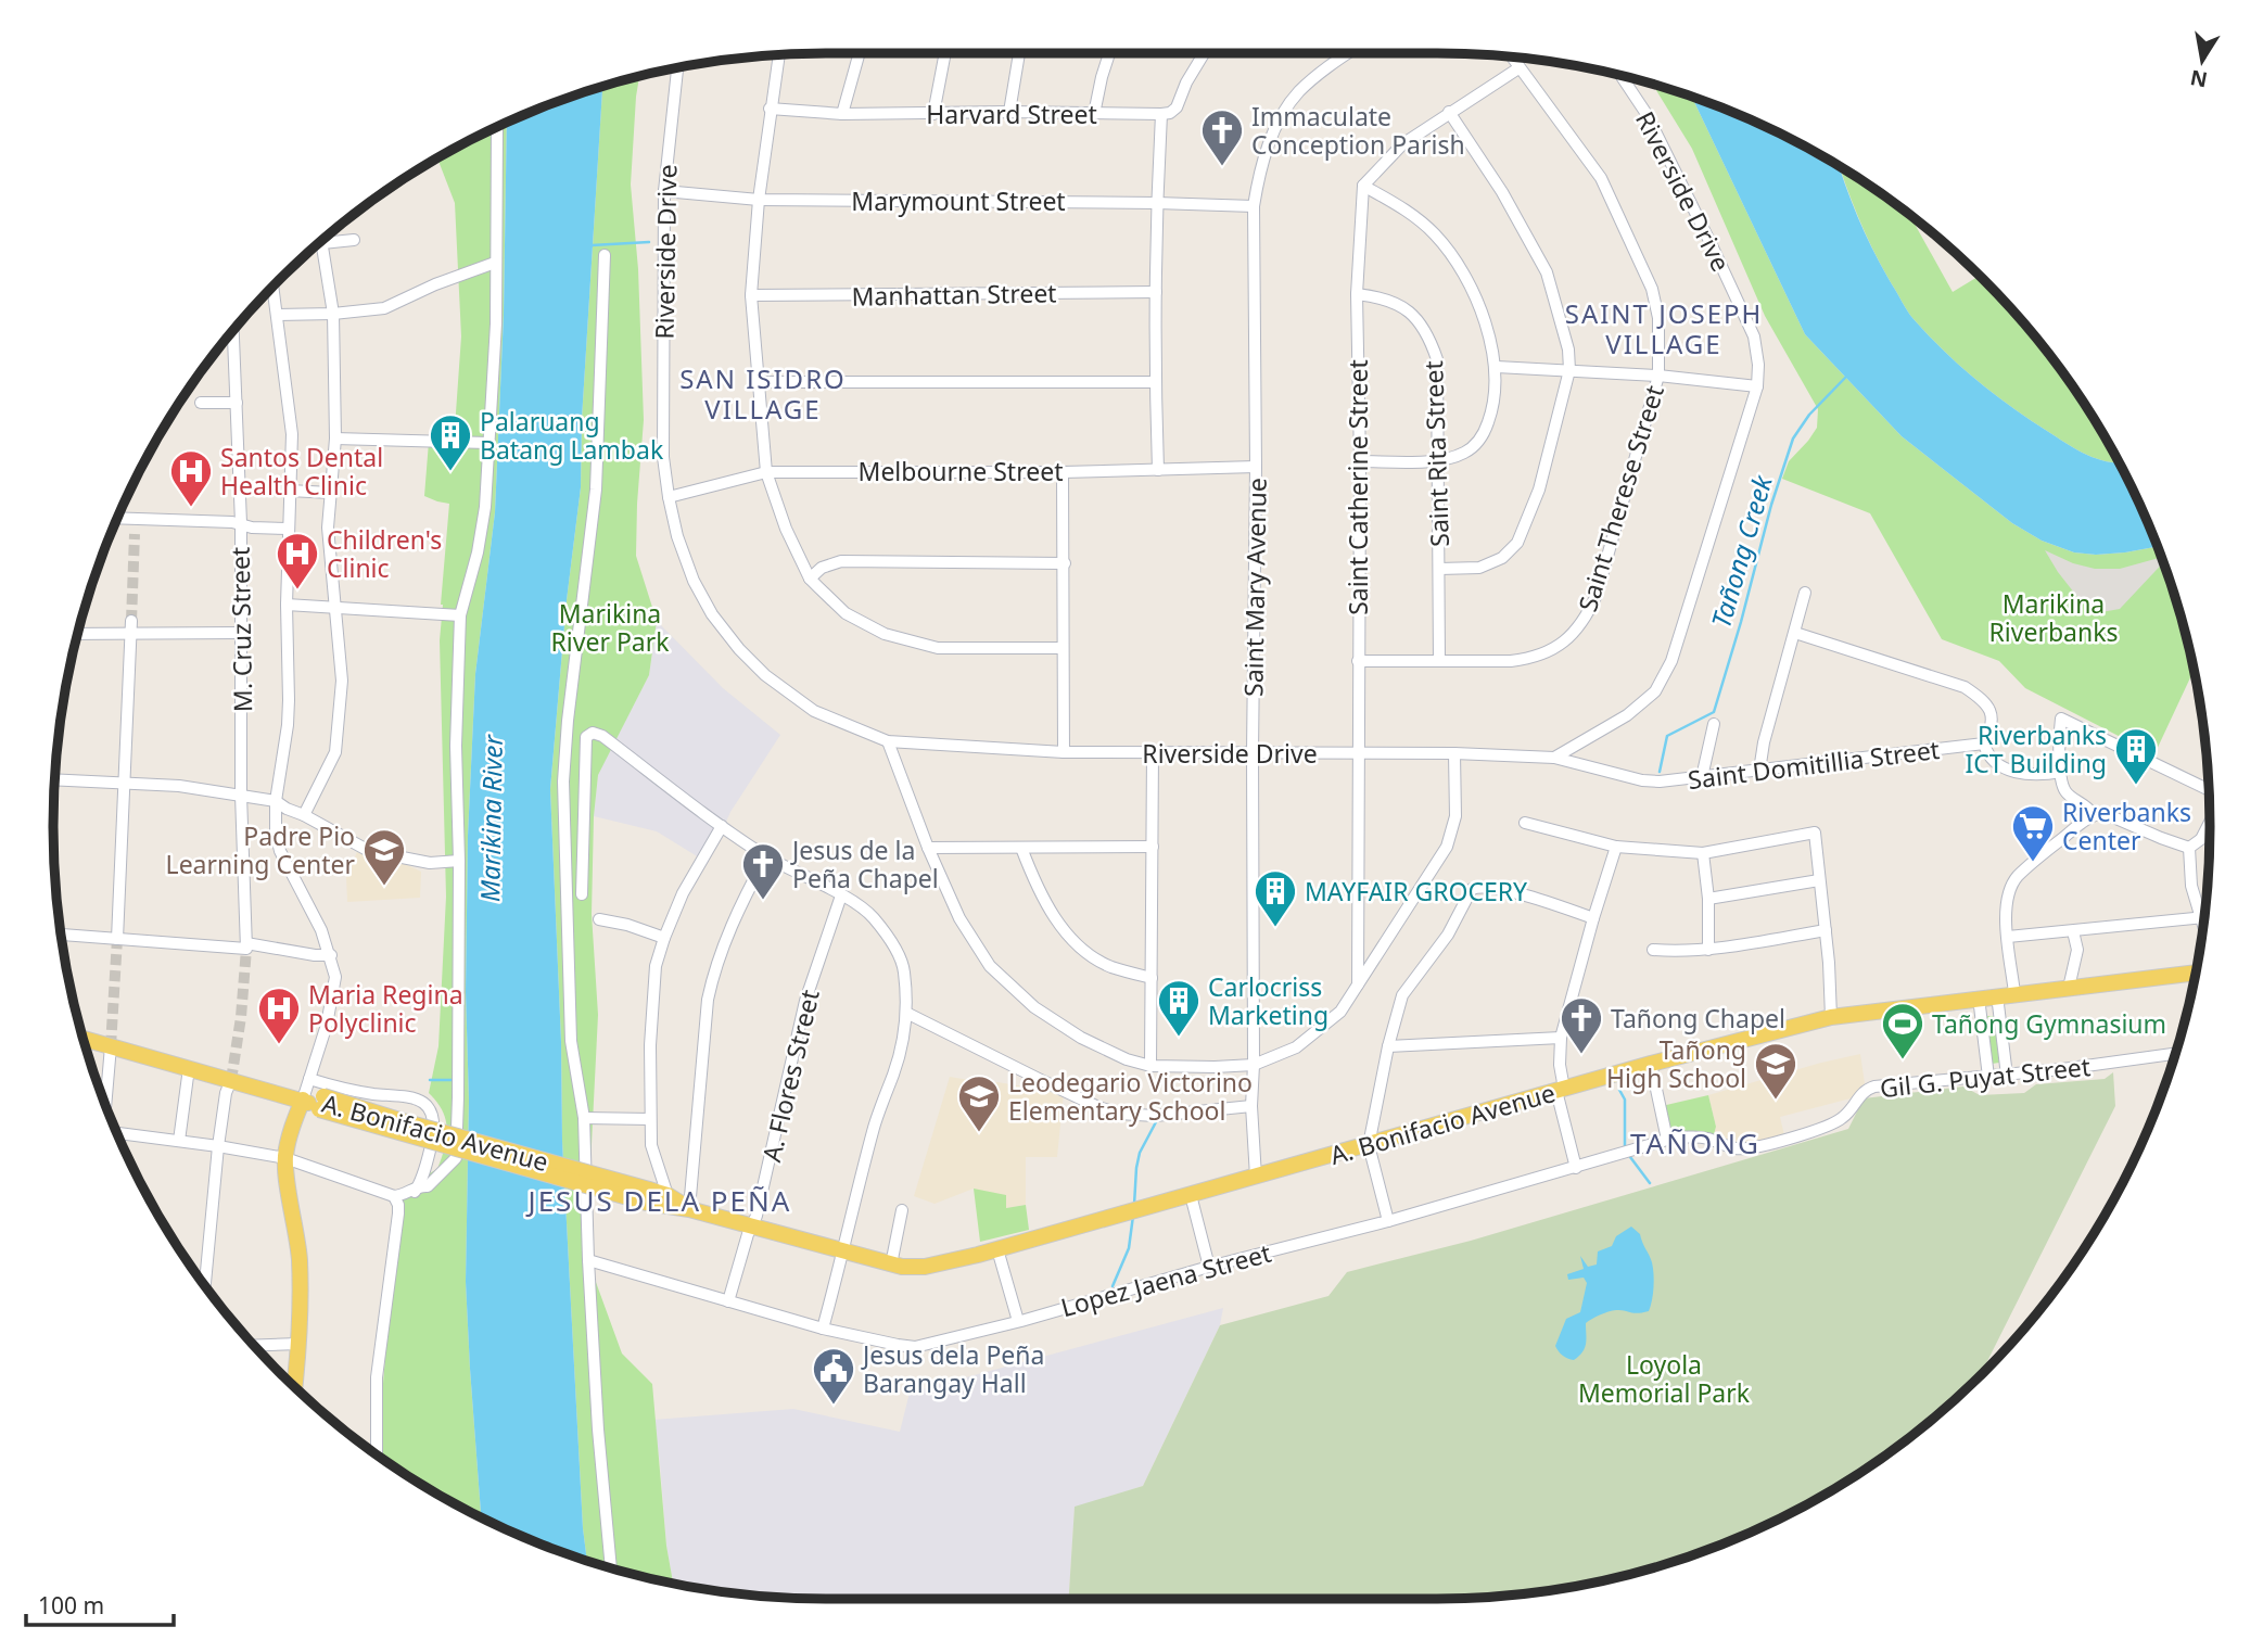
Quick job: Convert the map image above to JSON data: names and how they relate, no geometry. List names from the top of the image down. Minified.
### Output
{"streets":{"main road":["A. Bonifacio Avenue"],"street":["Harvard Street","Riverside Drive","Marymount Street","Manhattan Street","Saint Rita Street","Melbourne Street","Saint Catherine Street","Saint Therese Street","Saint Mary Avenue","M. Cruz Street","Saint Domitillia Street","A. Flores Street","Gil G. Puyat Street","Lopez Jaena Street"]},"crossings":[["Riverside Drive","Marymount Street"],["Riverside Drive","Melbourne Street"],["Riverside Drive","Saint Catherine Street"],["Riverside Drive","Saint Mary Avenue"],["Riverside Drive","Saint Domitillia Street"],["Marymount Street","Saint Mary Avenue"],["Saint Rita Street","Saint Catherine Street"],["Saint Rita Street","Saint Therese Street"],["Melbourne Street","Saint Mary Avenue"],["Saint Catherine Street","Saint Therese Street"],["Saint Mary Avenue","A. Bonifacio Avenue"],["A. Flores Street","A. Bonifacio Avenue"],["A. Flores Street","Lopez Jaena Street"],["Gil G. Puyat Street","Lopez Jaena Street"]],"districts":["SAINT JOSEPH VILLAGE","SAN ISIDRO VILLAGE","TAÑONG","JESUS DELA PEÑA"],"water":["Tañong Creek","Marikina River"],"parks":["Marikina Riverbanks","Marikina River Park","Loyola Memorial Park"],"places":{"church":["Immaculate Conception Parish","Jesus de la Peña Chapel","Tañong Chapel"],"building":["Palaruang Batang Lambak","Riverbanks ICT Building","MAYFAIR GROCERY","Carlocriss Marketing"],"hospital":["Santos Dental Health Clinic","Children's Clinic","Maria Regina Polyclinic"],"supermarket":["Riverbanks Center"],"school or university":["Padre Pio Learning Center","Tañong High School","Leodegario Victorino Elementary School"],"sports":["Tañong Gymnasium"],"public building":["Jesus dela Peña Barangay Hall"]},"scale_bar":"100 m","north":"bottom"}
